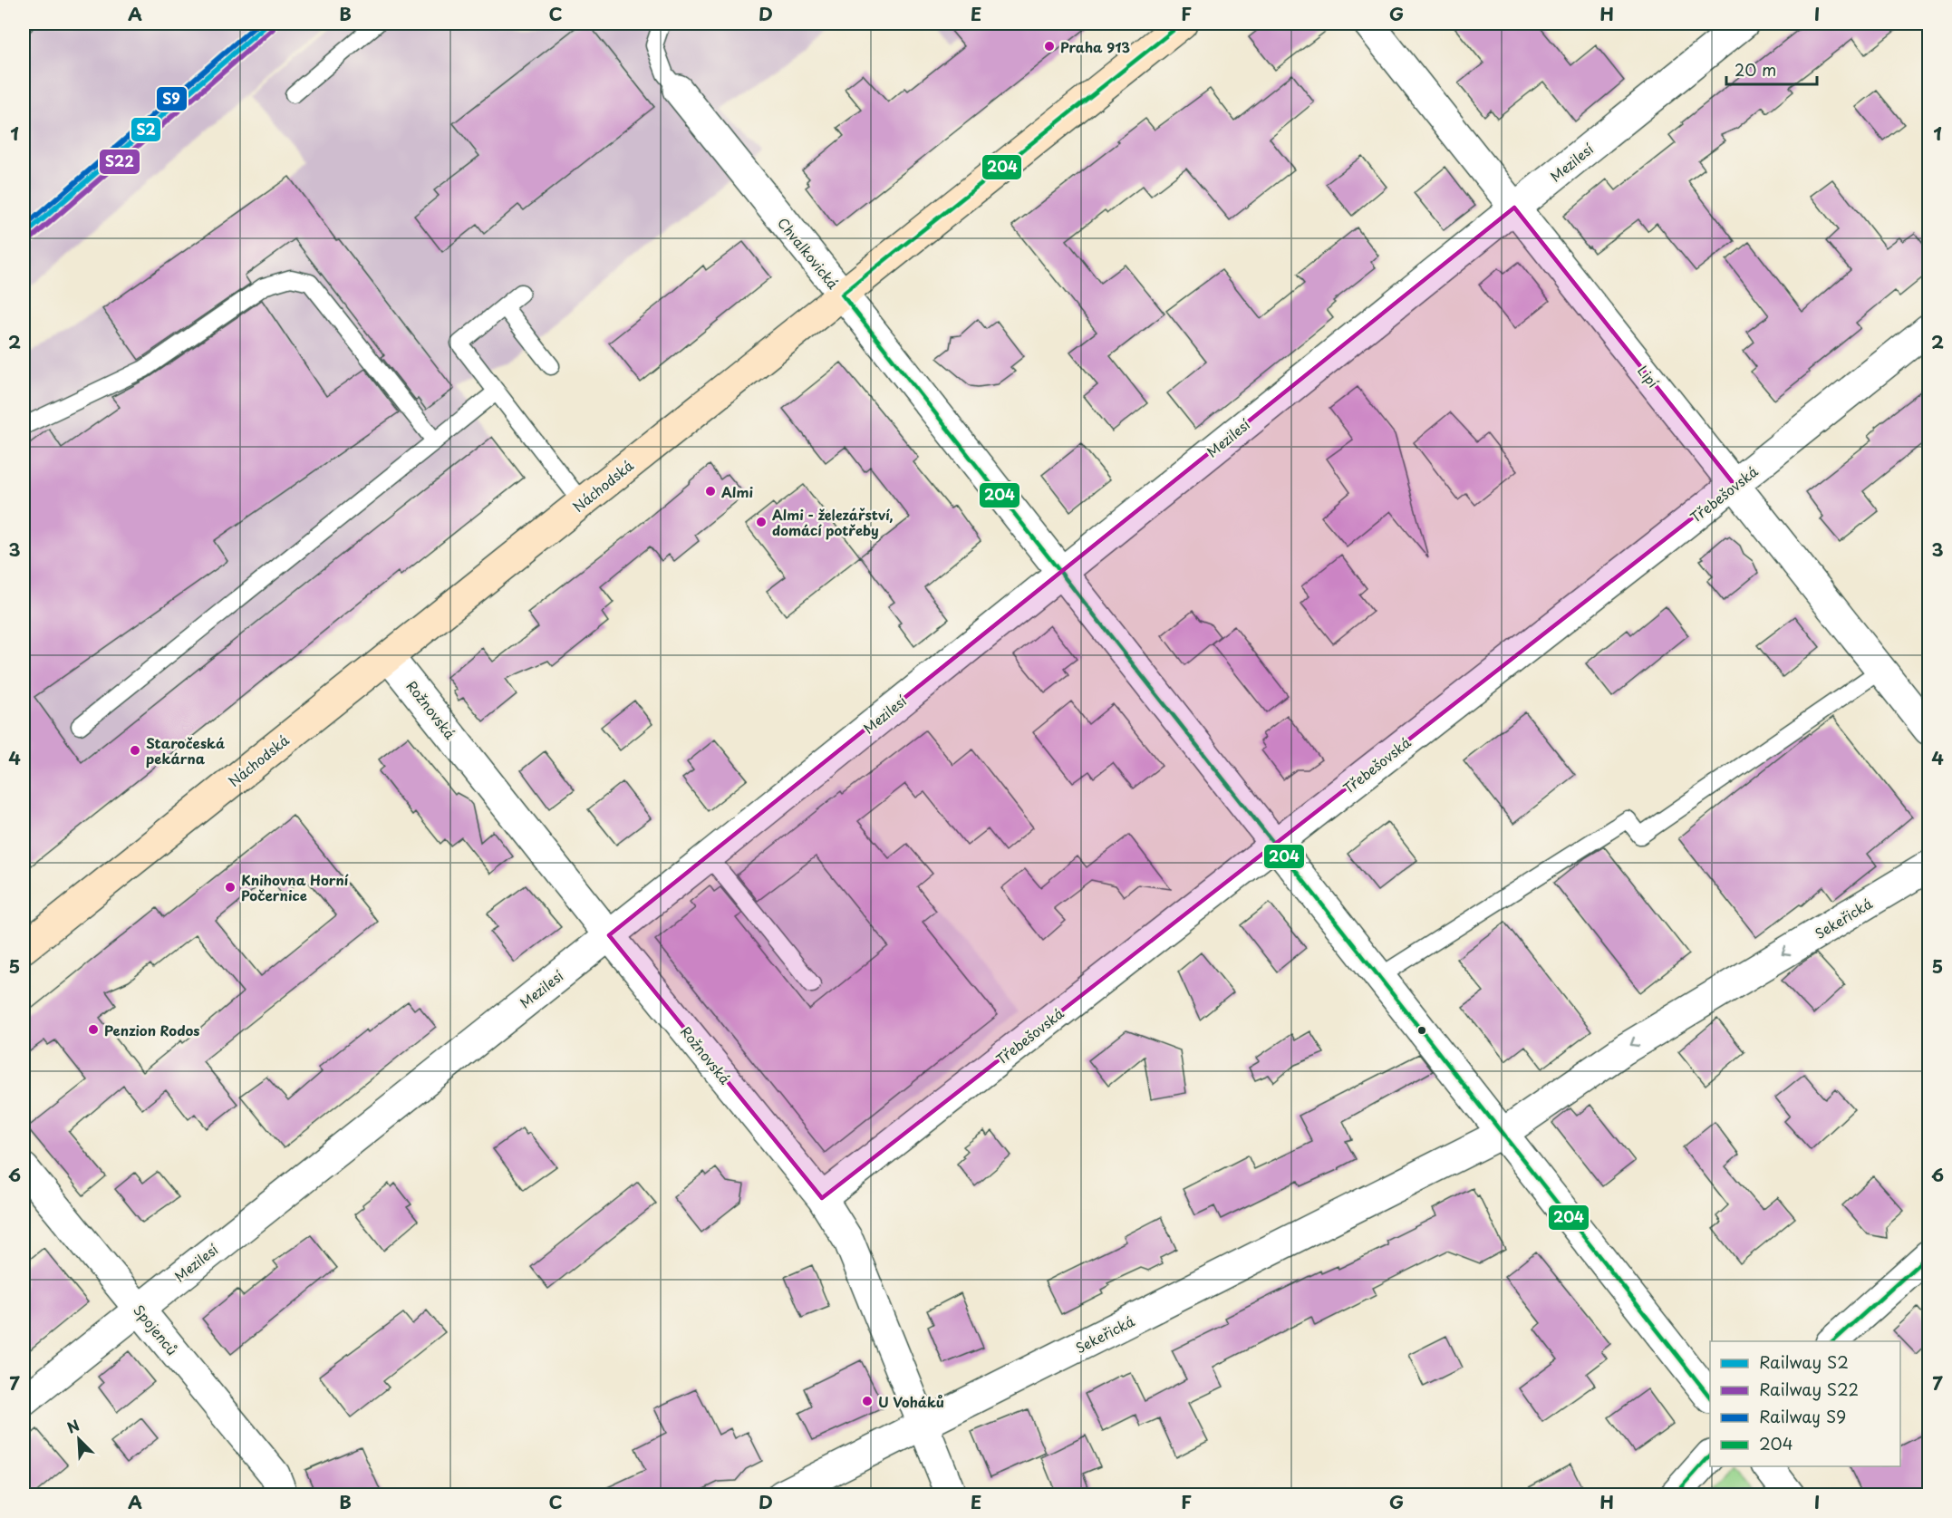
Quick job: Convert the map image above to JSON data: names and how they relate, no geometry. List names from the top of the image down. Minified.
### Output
{"streets":{"main road":["Náchodská"],"street":["Mezilesí","Chvalkovická","Lipí","Třebešovská","Rožnovská","Sekeřická","Spojenců"]},"crossings":[["Mezilesí","Chvalkovická"],["Mezilesí","Lipí"],["Mezilesí","Rožnovská"],["Mezilesí","Spojenců"],["Chvalkovická","Náchodská"],["Chvalkovická","Třebešovská"],["Chvalkovická","Sekeřická"],["Lipí","Třebešovská"],["Náchodská","Rožnovská"],["Třebešovská","Rožnovská"],["Rožnovská","Sekeřická"]],"one_way":["Sekeřická"],"places":["Praha 913","Almi","Almi - železářství, domácí potřeby","Staročeská pekárna","Knihovna Horní Počernice","Penzion Rodos","U Voháků"],"lines":["rail line S2","rail line S9","transit line 204","rail line S22"],"legend":["Railway S2","Railway S22","Railway S9","204"],"scale_bar":"20 m","north":"top left","grid":{"columns":["A","B","C","D","E","F","G","H","I"],"rows":["1","2","3","4","5","6","7"]}}
